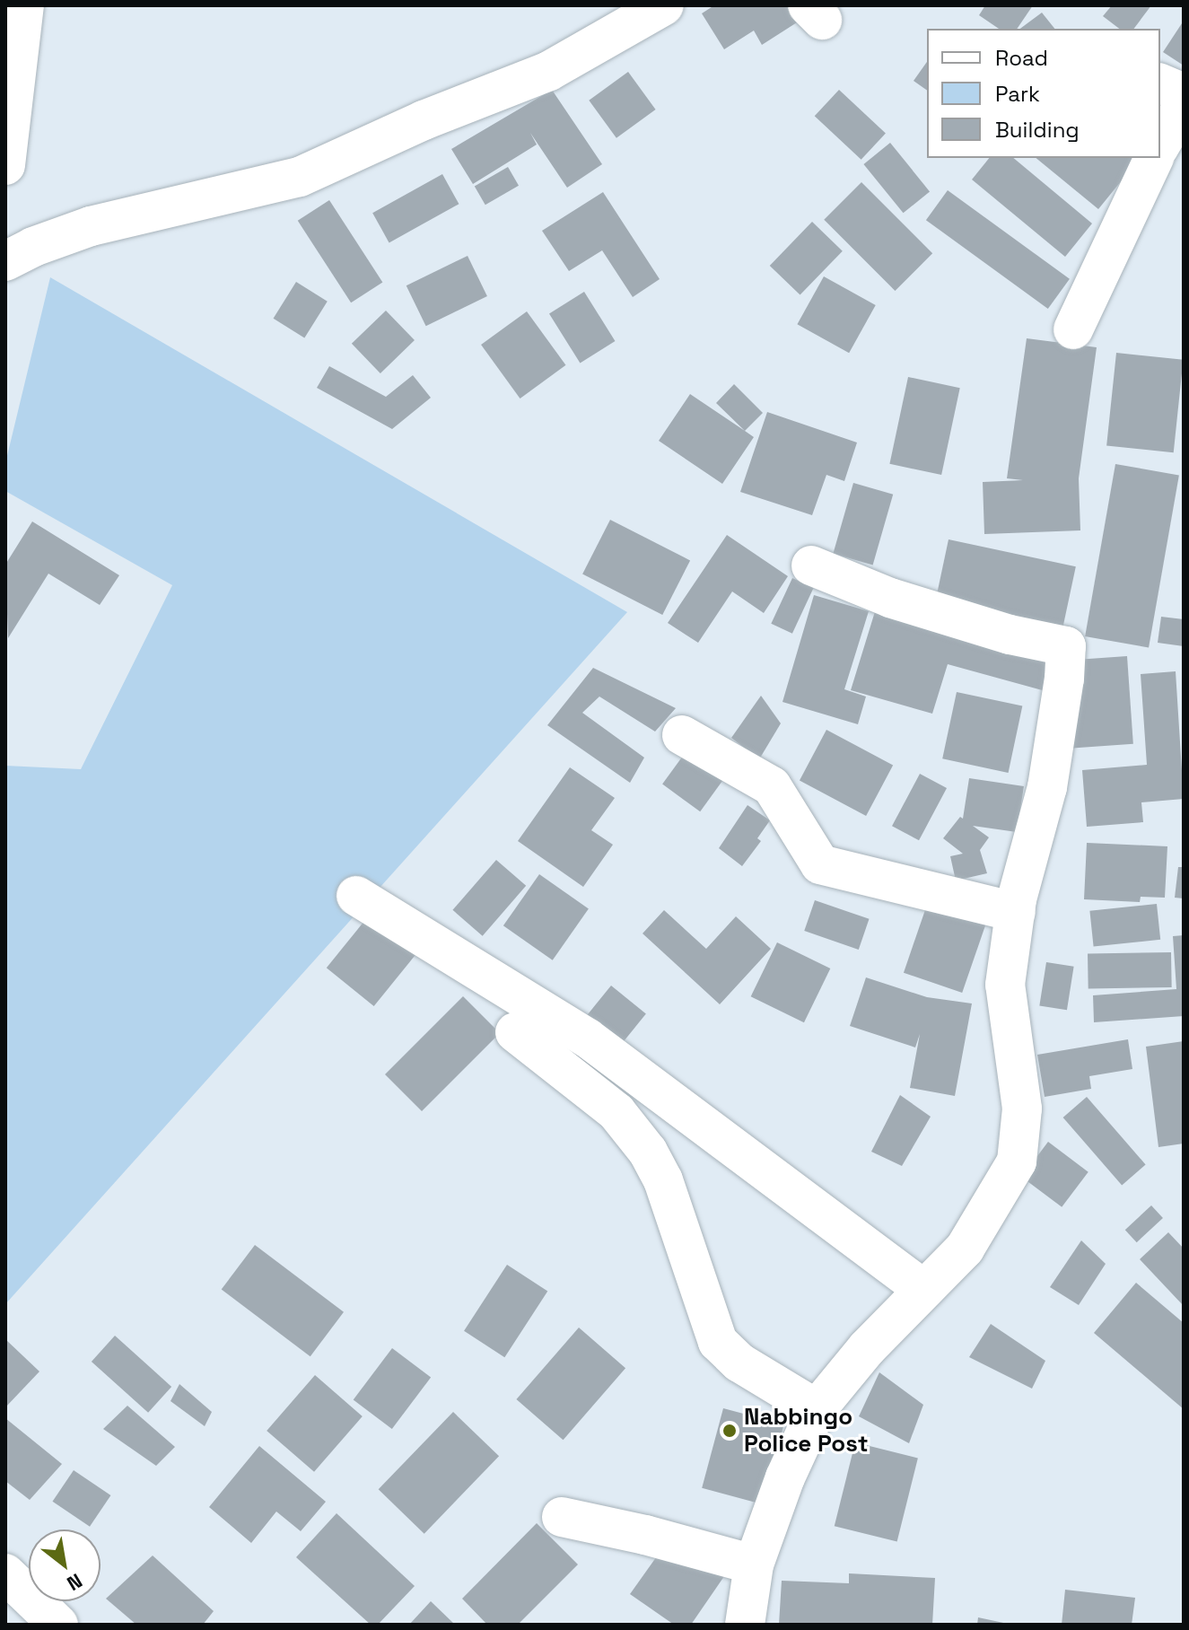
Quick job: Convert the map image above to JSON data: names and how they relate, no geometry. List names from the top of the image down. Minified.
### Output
{"places":["Nabbingo Police Post"],"legend":["Road","Park","Building"],"north":"bottom right"}
